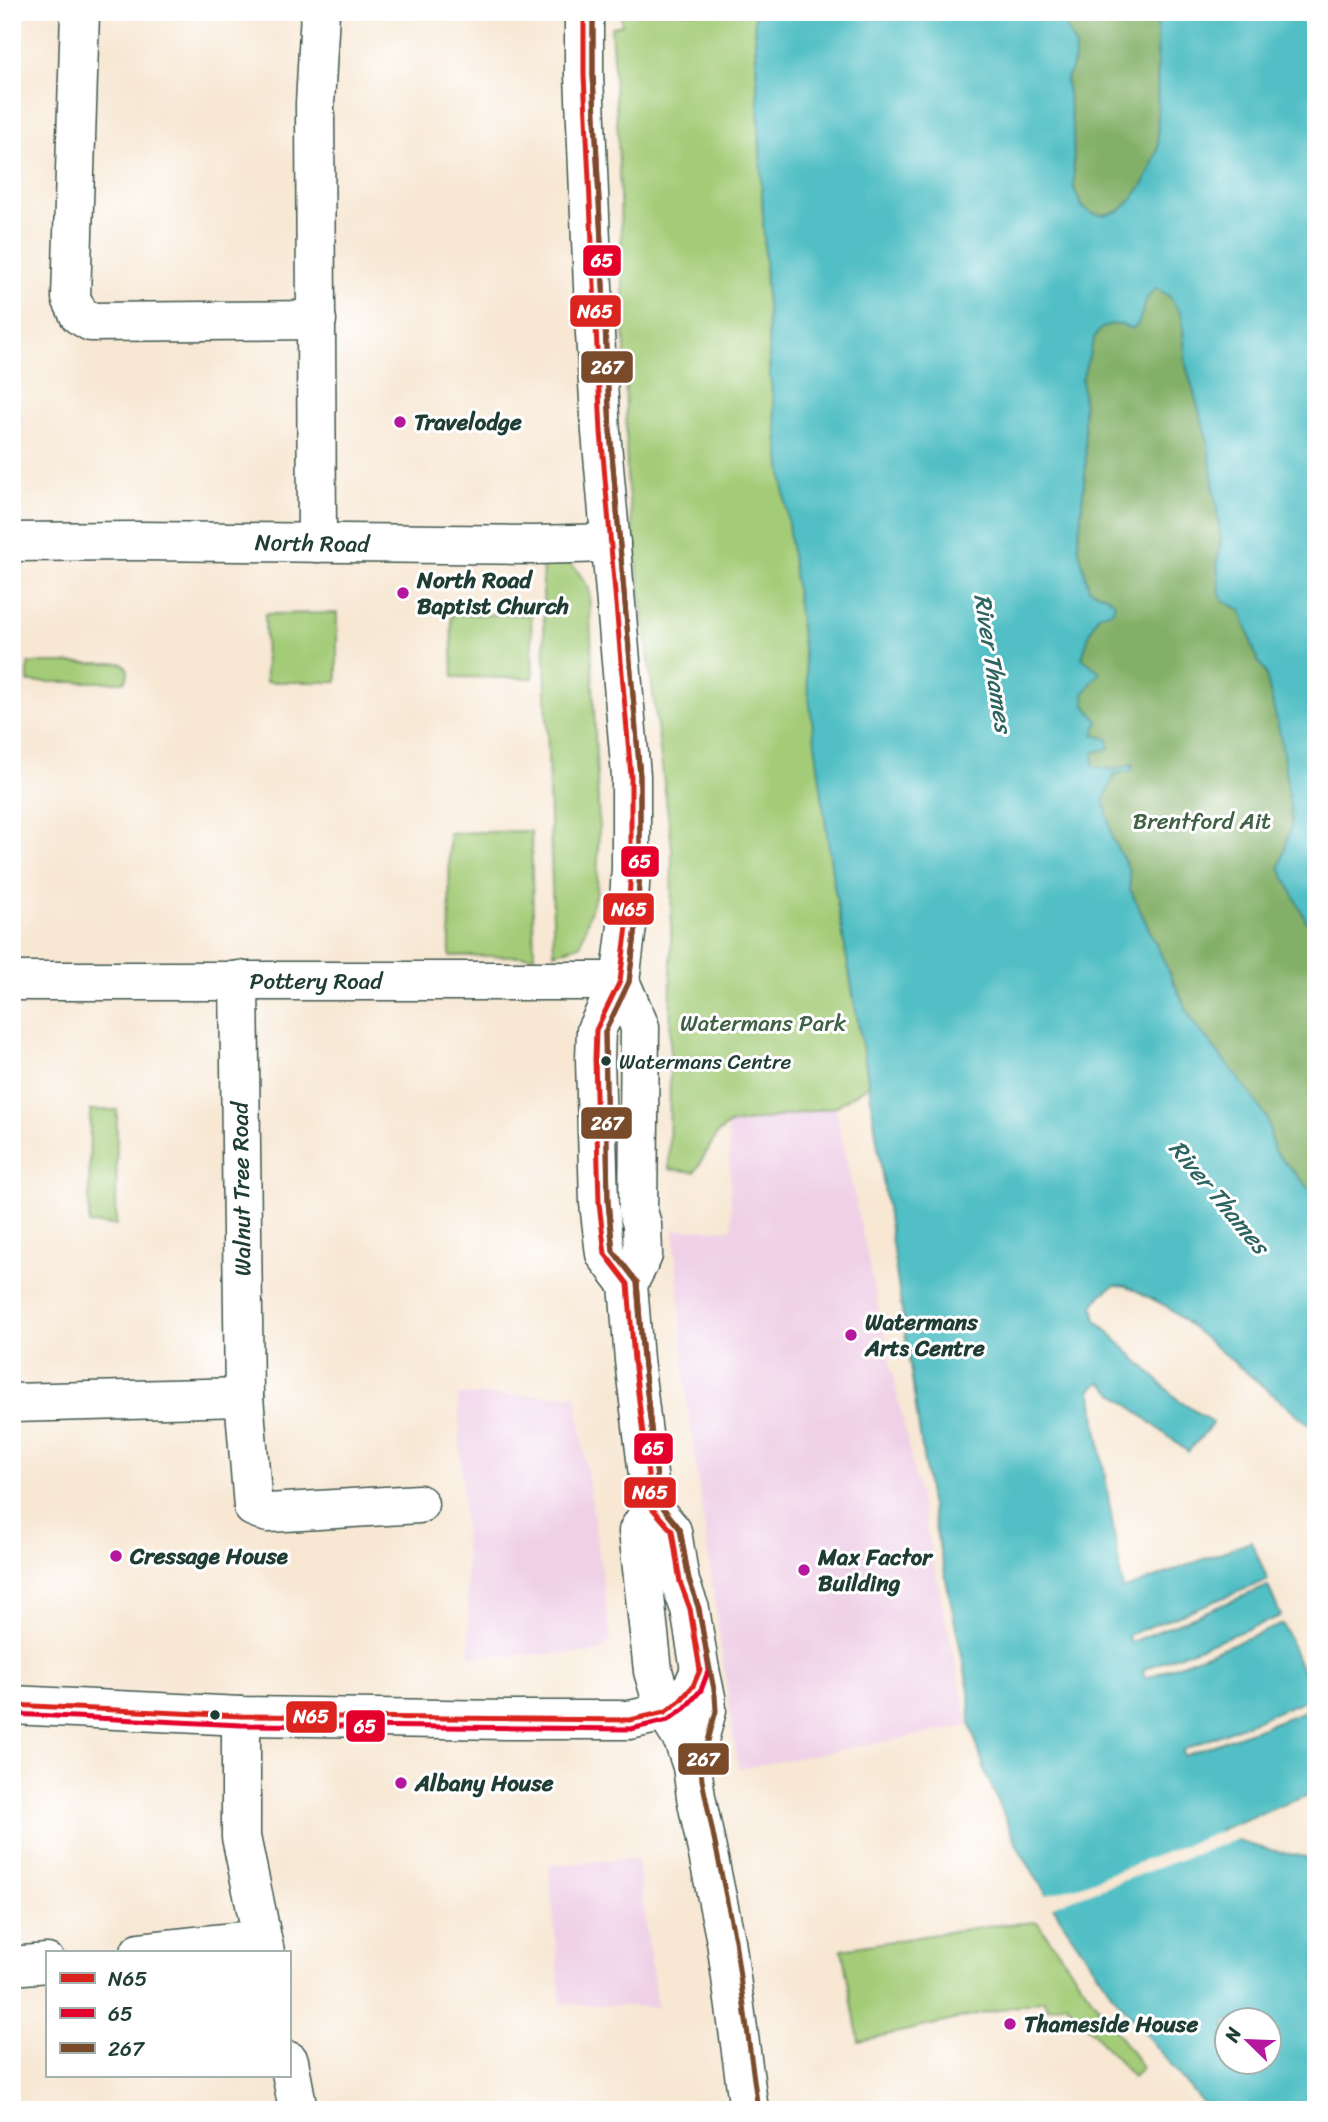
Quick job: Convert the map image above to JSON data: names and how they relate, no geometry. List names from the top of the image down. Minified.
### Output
{"streets":{"street":["North Road","Pottery Road","Walnut Tree Road"]},"crossings":[["Pottery Road","Walnut Tree Road"]],"water":["River Thames"],"parks":["Brentford Ait","Watermans Park"],"places":["Travelodge","North Road Baptist Church","Watermans Centre","Watermans Arts Centre","Cressage House","Max Factor Building","Albany House","Thameside House"],"lines":["transit line N65","transit line 65","transit line 267"],"legend":["N65","65","267"],"north":"top left"}
